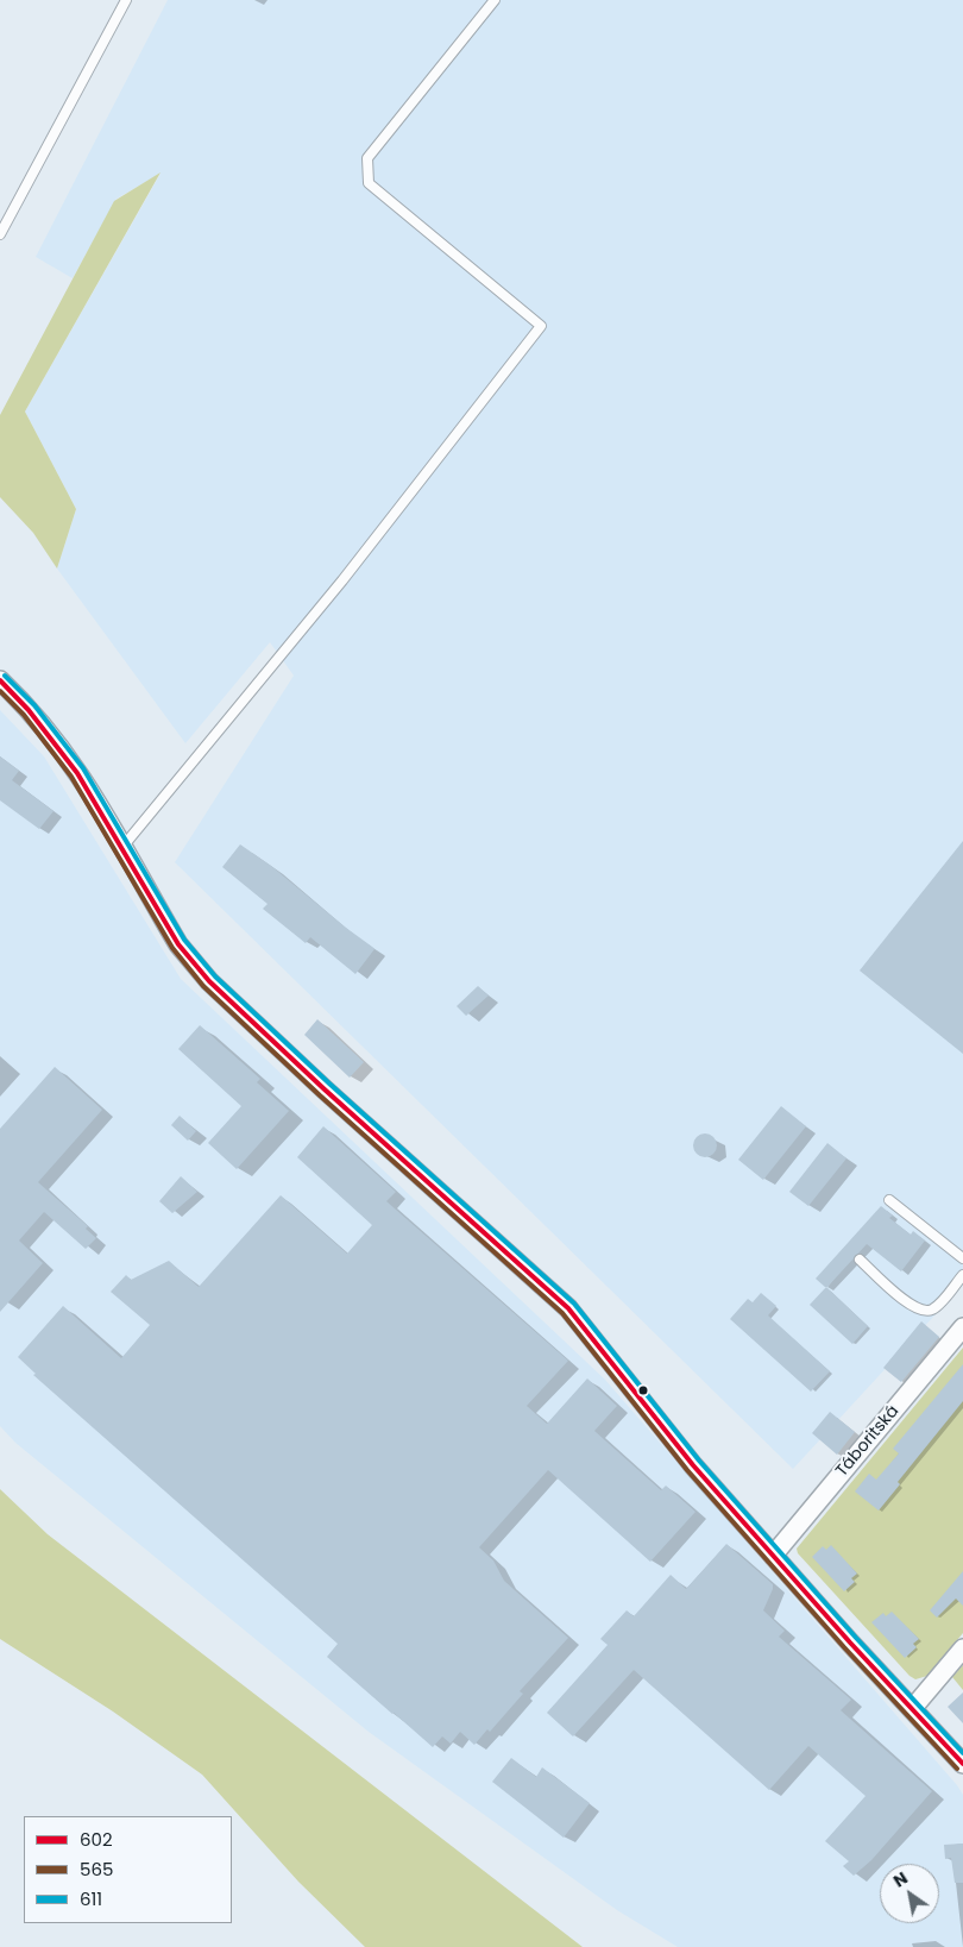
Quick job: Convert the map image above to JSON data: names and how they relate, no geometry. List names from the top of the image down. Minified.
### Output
{"streets":{"street":["Táboritská"]},"lines":["transit line 611","transit line 602","transit line 565"],"legend":["602","565","611"],"north":"top left"}
